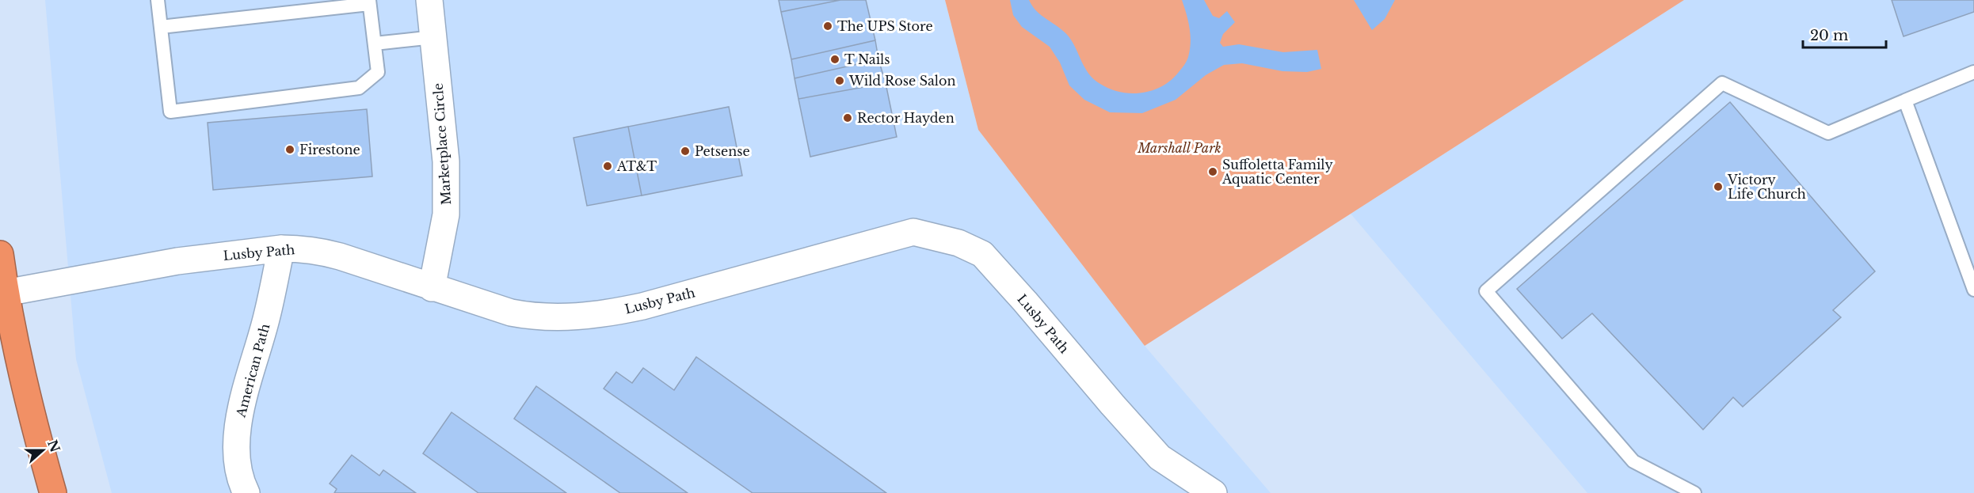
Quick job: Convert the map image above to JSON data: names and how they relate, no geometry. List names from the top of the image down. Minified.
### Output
{"streets":{"street":["Marketplace Circle","Lusby Path","American Path"]},"crossings":[["Marketplace Circle","Lusby Path"],["Lusby Path","American Path"]],"parks":["Marshall Park"],"places":["The UPS Store","T Nails","Wild Rose Salon","Rector Hayden","Firestone","Petsense","AT&T","Suffoletta Family Aquatic Center","Victory Life Church"],"scale_bar":"20 m","north":"right"}
